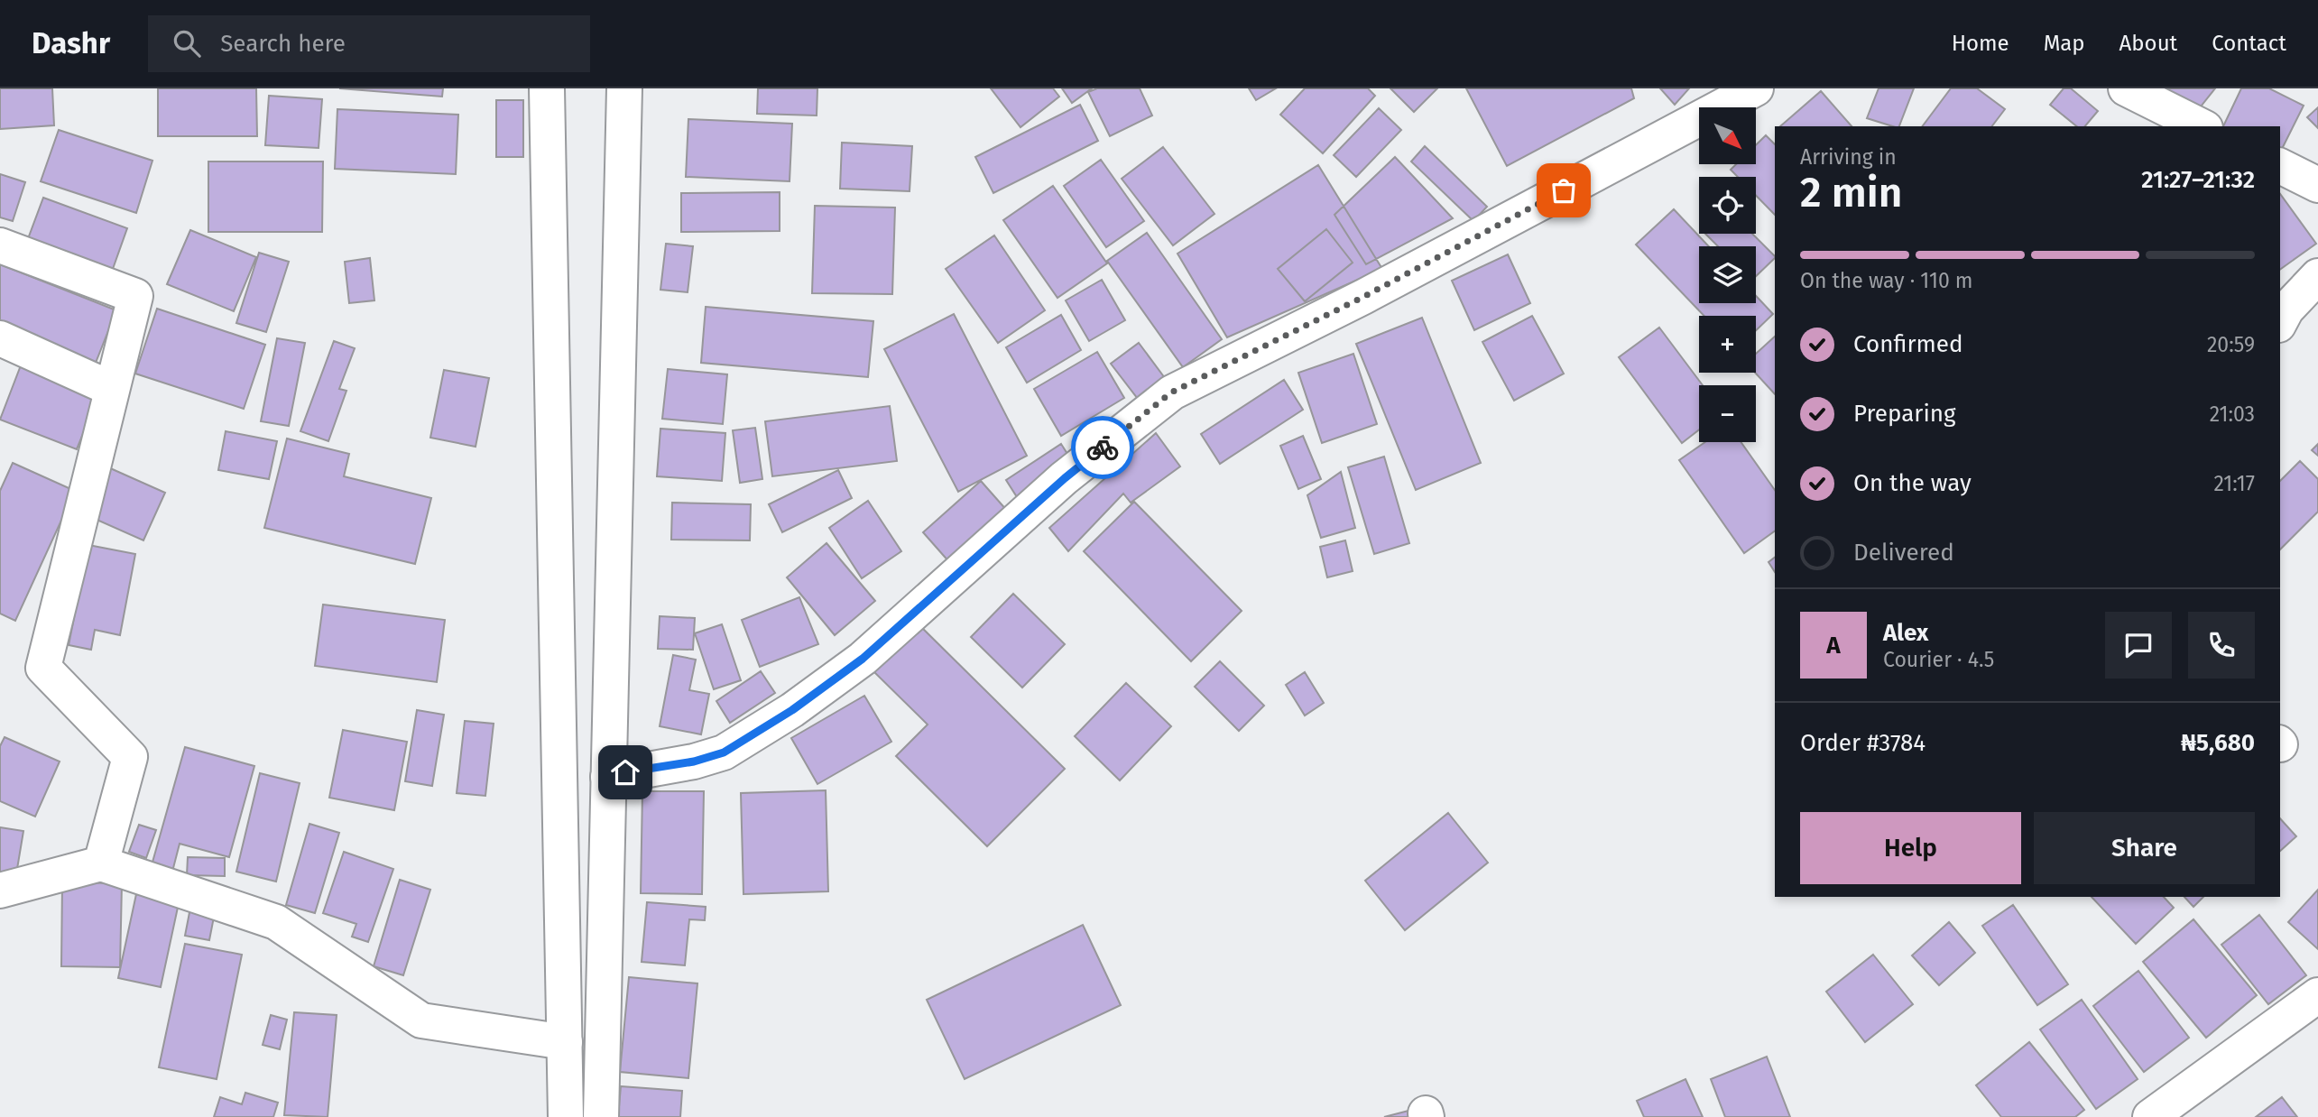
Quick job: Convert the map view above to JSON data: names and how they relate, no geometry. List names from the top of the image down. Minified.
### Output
{"north":"bottom right","page":{"header":"Dashr","search":"Search here","nav":["Home","Map","About","Contact"],"map_buttons":["+","−"],"heading":["2 min","Arriving in","21:27–21:32"],"panel":["Alex","Courier · 4.5","Order #3784","₦5,680"],"bar":"On the way · 110 m","list":[["Confirmed","20:59"],["Preparing","21:03"],["On the way","21:17"],"Delivered"],"round":"A","buttons":["Help","Share"]}}
